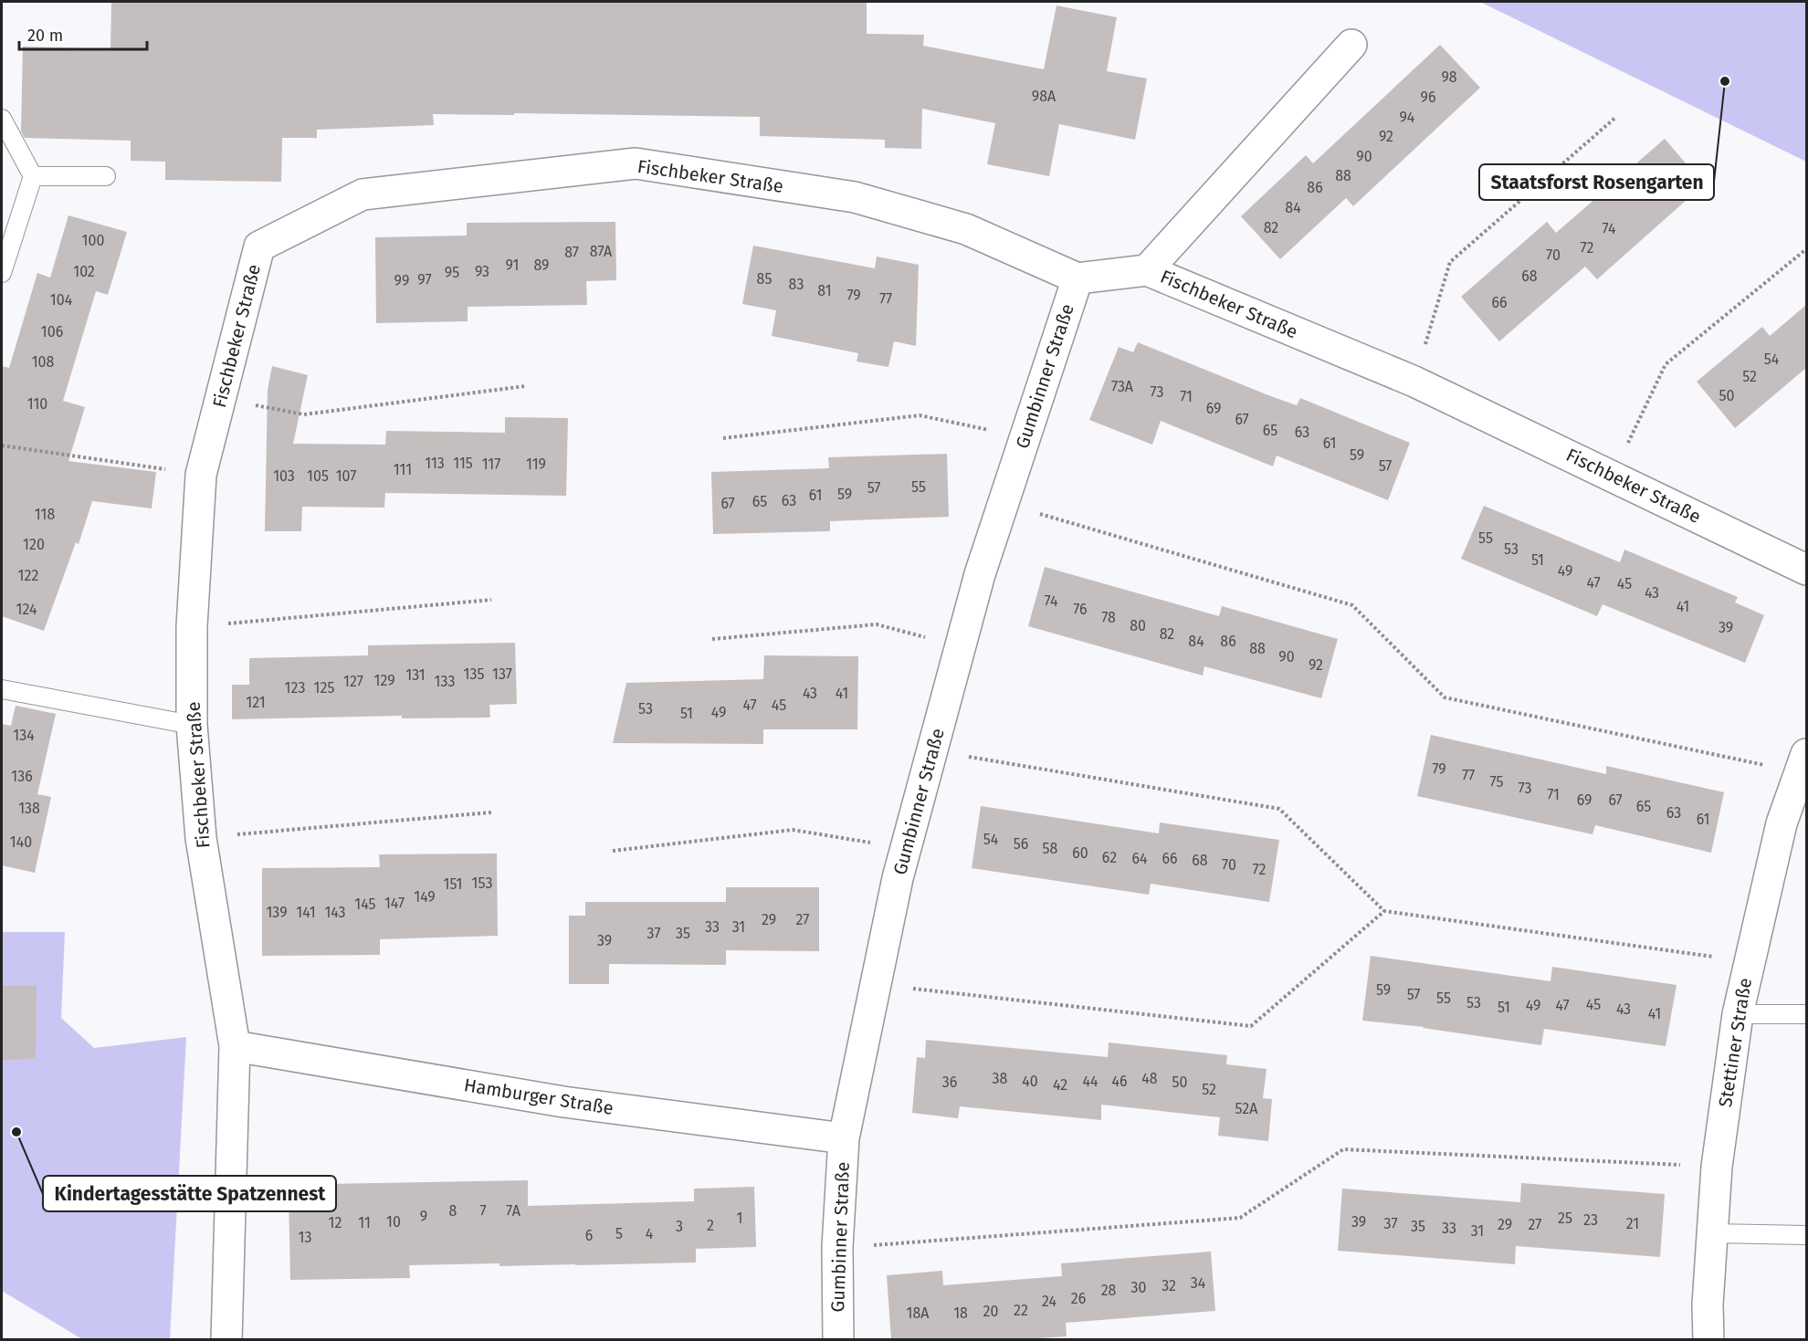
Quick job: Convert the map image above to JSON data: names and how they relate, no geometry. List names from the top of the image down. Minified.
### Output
{"streets":{"street":["Fischbeker Straße","Gumbinner Straße","Stettiner Straße","Hamburger Straße"]},"crossings":[["Fischbeker Straße","Gumbinner Straße"],["Fischbeker Straße","Hamburger Straße"],["Gumbinner Straße","Hamburger Straße"]],"places":["Staatsforst Rosengarten","Kindertagesstätte Spatzennest"],"house_numbers":["98","98A","96","94","92","90","88","86","84","82","74","100","72","87A","87","70","91","89","102","93","95","68","85","97","99","83","81","79","77","104","66","106","54","108","52","73A","73","50","71","110","69","67","65","63","61","59","113","115","117","119","57","111","103","105","107","55","57","59","61","63","65","67","118","55","120","53","51","49","122","47","45","43","74","41","124","76","78","80","39","82","84","86","88","90","92","135","137","131","129","127","133","123","125","43","41","121","47","45","53","49","51","134","79","77","136","75","73","71","69","67","65","138","63","61","54","140","56","58","60","62","64","66","68","70","72","153","151","149","147","145","139","141","143","29","27","33","31","37","35","39","59","57","55","53","45","49","47","51","43","41","38","48","40","44","46","36","50","42","52","52A","8","7","7A","9","1","25","23","10","39","12","11","37","21","29","27","2","3","35","33","31","5","4","6","13","34","32","30","28","26","24","22","20","18A","18"],"scale_bar":"20 m"}
